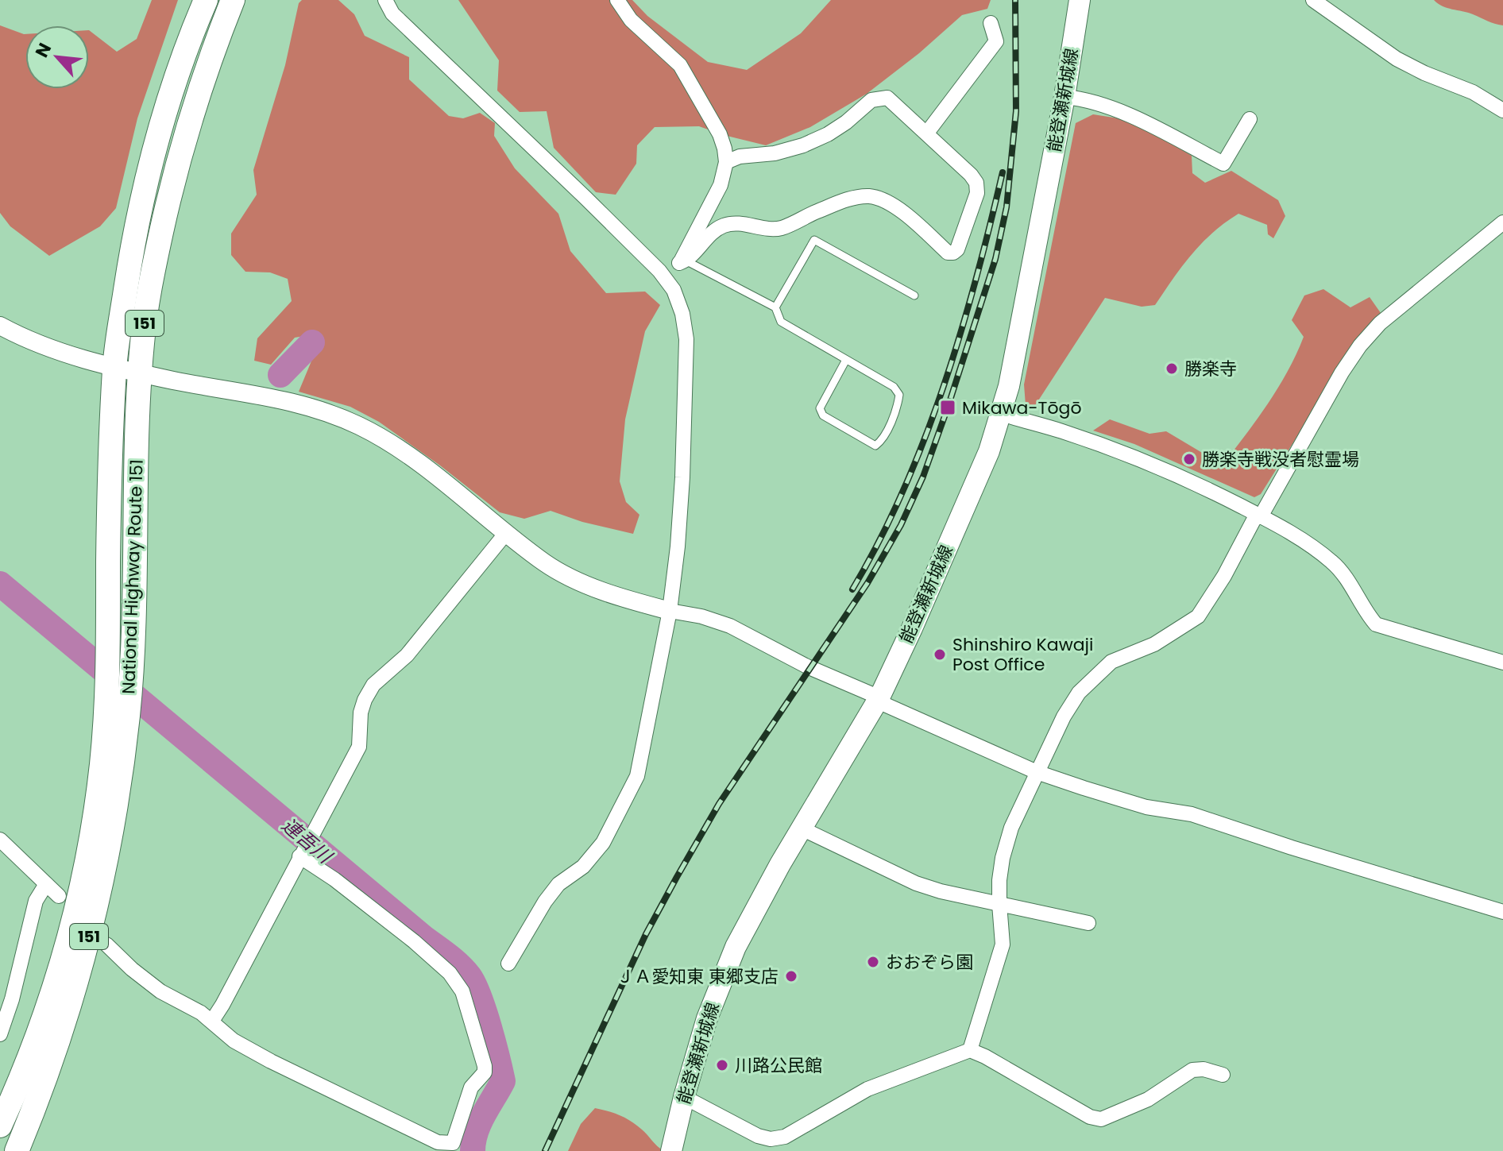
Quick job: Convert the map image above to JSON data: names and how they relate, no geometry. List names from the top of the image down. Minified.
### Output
{"streets":{"highway":["151","National Highway Route 151"],"main road":["能登瀬新城線"]},"water":["連吾川"],"places":{"other":["勝楽寺","勝楽寺戦没者慰霊場","Shinshiro Kawaji Post Office","おおぞら園","ＪＡ愛知東 東郷支店","川路公民館"],"transit":["Mikawa-Tōgō"]},"north":"top left"}
